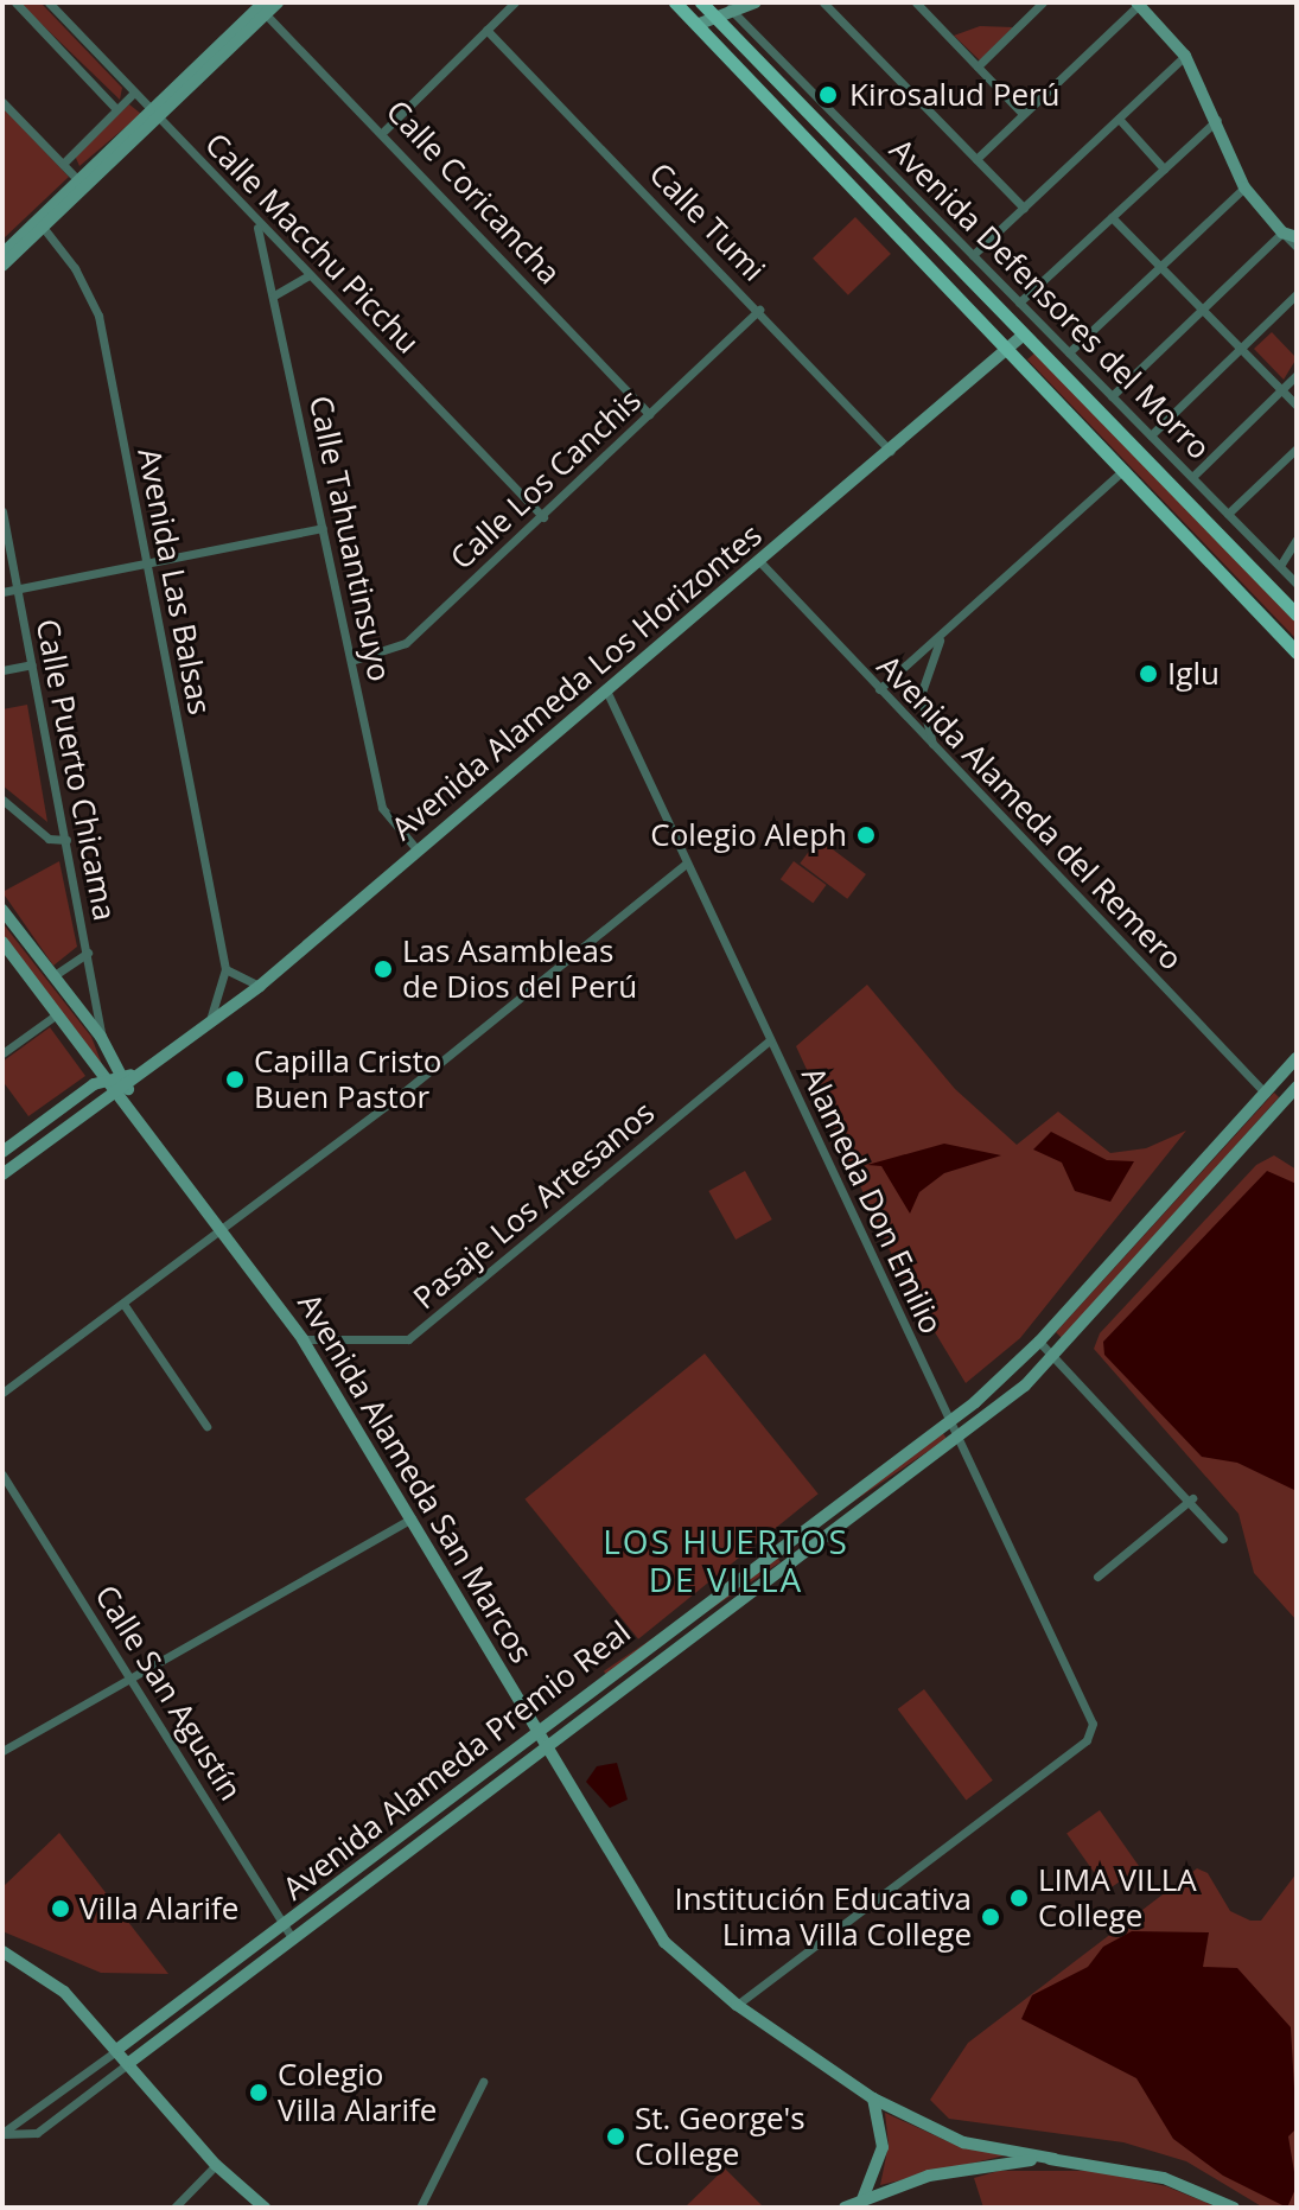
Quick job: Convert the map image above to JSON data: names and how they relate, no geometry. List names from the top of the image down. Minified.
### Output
{"streets":{"street":["Calle Coricancha","Calle Tumi","Calle Macchu Picchu","Avenida Defensores del Morro","Calle Los Canchis","Calle Tahuantinsuyo","Avenida Las Balsas","Avenida Alameda Los Horizontes","Calle Puerto Chicama","Avenida Alameda del Remero","Alameda Don Emilio","Pasaje Los Artesanos","Avenida Alameda San Marcos","Calle San Agustín","Avenida Alameda Premio Real"]},"crossings":[["Calle Coricancha","Calle Los Canchis"],["Calle Tumi","Calle Los Canchis"],["Calle Tumi","Avenida Alameda Los Horizontes"],["Calle Macchu Picchu","Calle Los Canchis"],["Calle Macchu Picchu","Calle Tahuantinsuyo"],["Avenida Defensores del Morro","Avenida Alameda Los Horizontes"],["Calle Los Canchis","Calle Tahuantinsuyo"],["Calle Tahuantinsuyo","Avenida Alameda Los Horizontes"],["Avenida Las Balsas","Avenida Alameda Los Horizontes"],["Avenida Alameda Los Horizontes","Avenida Alameda del Remero"],["Avenida Alameda Los Horizontes","Alameda Don Emilio"],["Avenida Alameda Los Horizontes","Avenida Alameda San Marcos"],["Calle Puerto Chicama","Avenida Alameda San Marcos"],["Avenida Alameda del Remero","Avenida Alameda Premio Real"],["Alameda Don Emilio","Pasaje Los Artesanos"],["Alameda Don Emilio","Avenida Alameda San Marcos"],["Alameda Don Emilio","Avenida Alameda Premio Real"],["Pasaje Los Artesanos","Avenida Alameda San Marcos"],["Avenida Alameda San Marcos","Avenida Alameda Premio Real"],["Calle San Agustín","Avenida Alameda Premio Real"]],"districts":["LOS HUERTOS DE VILLA"],"places":["Kirosalud Perú","Iglu","Colegio Aleph","Las Asambleas de Dios del Perú","Capilla Cristo Buen Pastor","LIMA VILLA College","Villa Alarife","Institución Educativa Lima Villa College","Colegio Villa Alarife","St. George's College"]}
